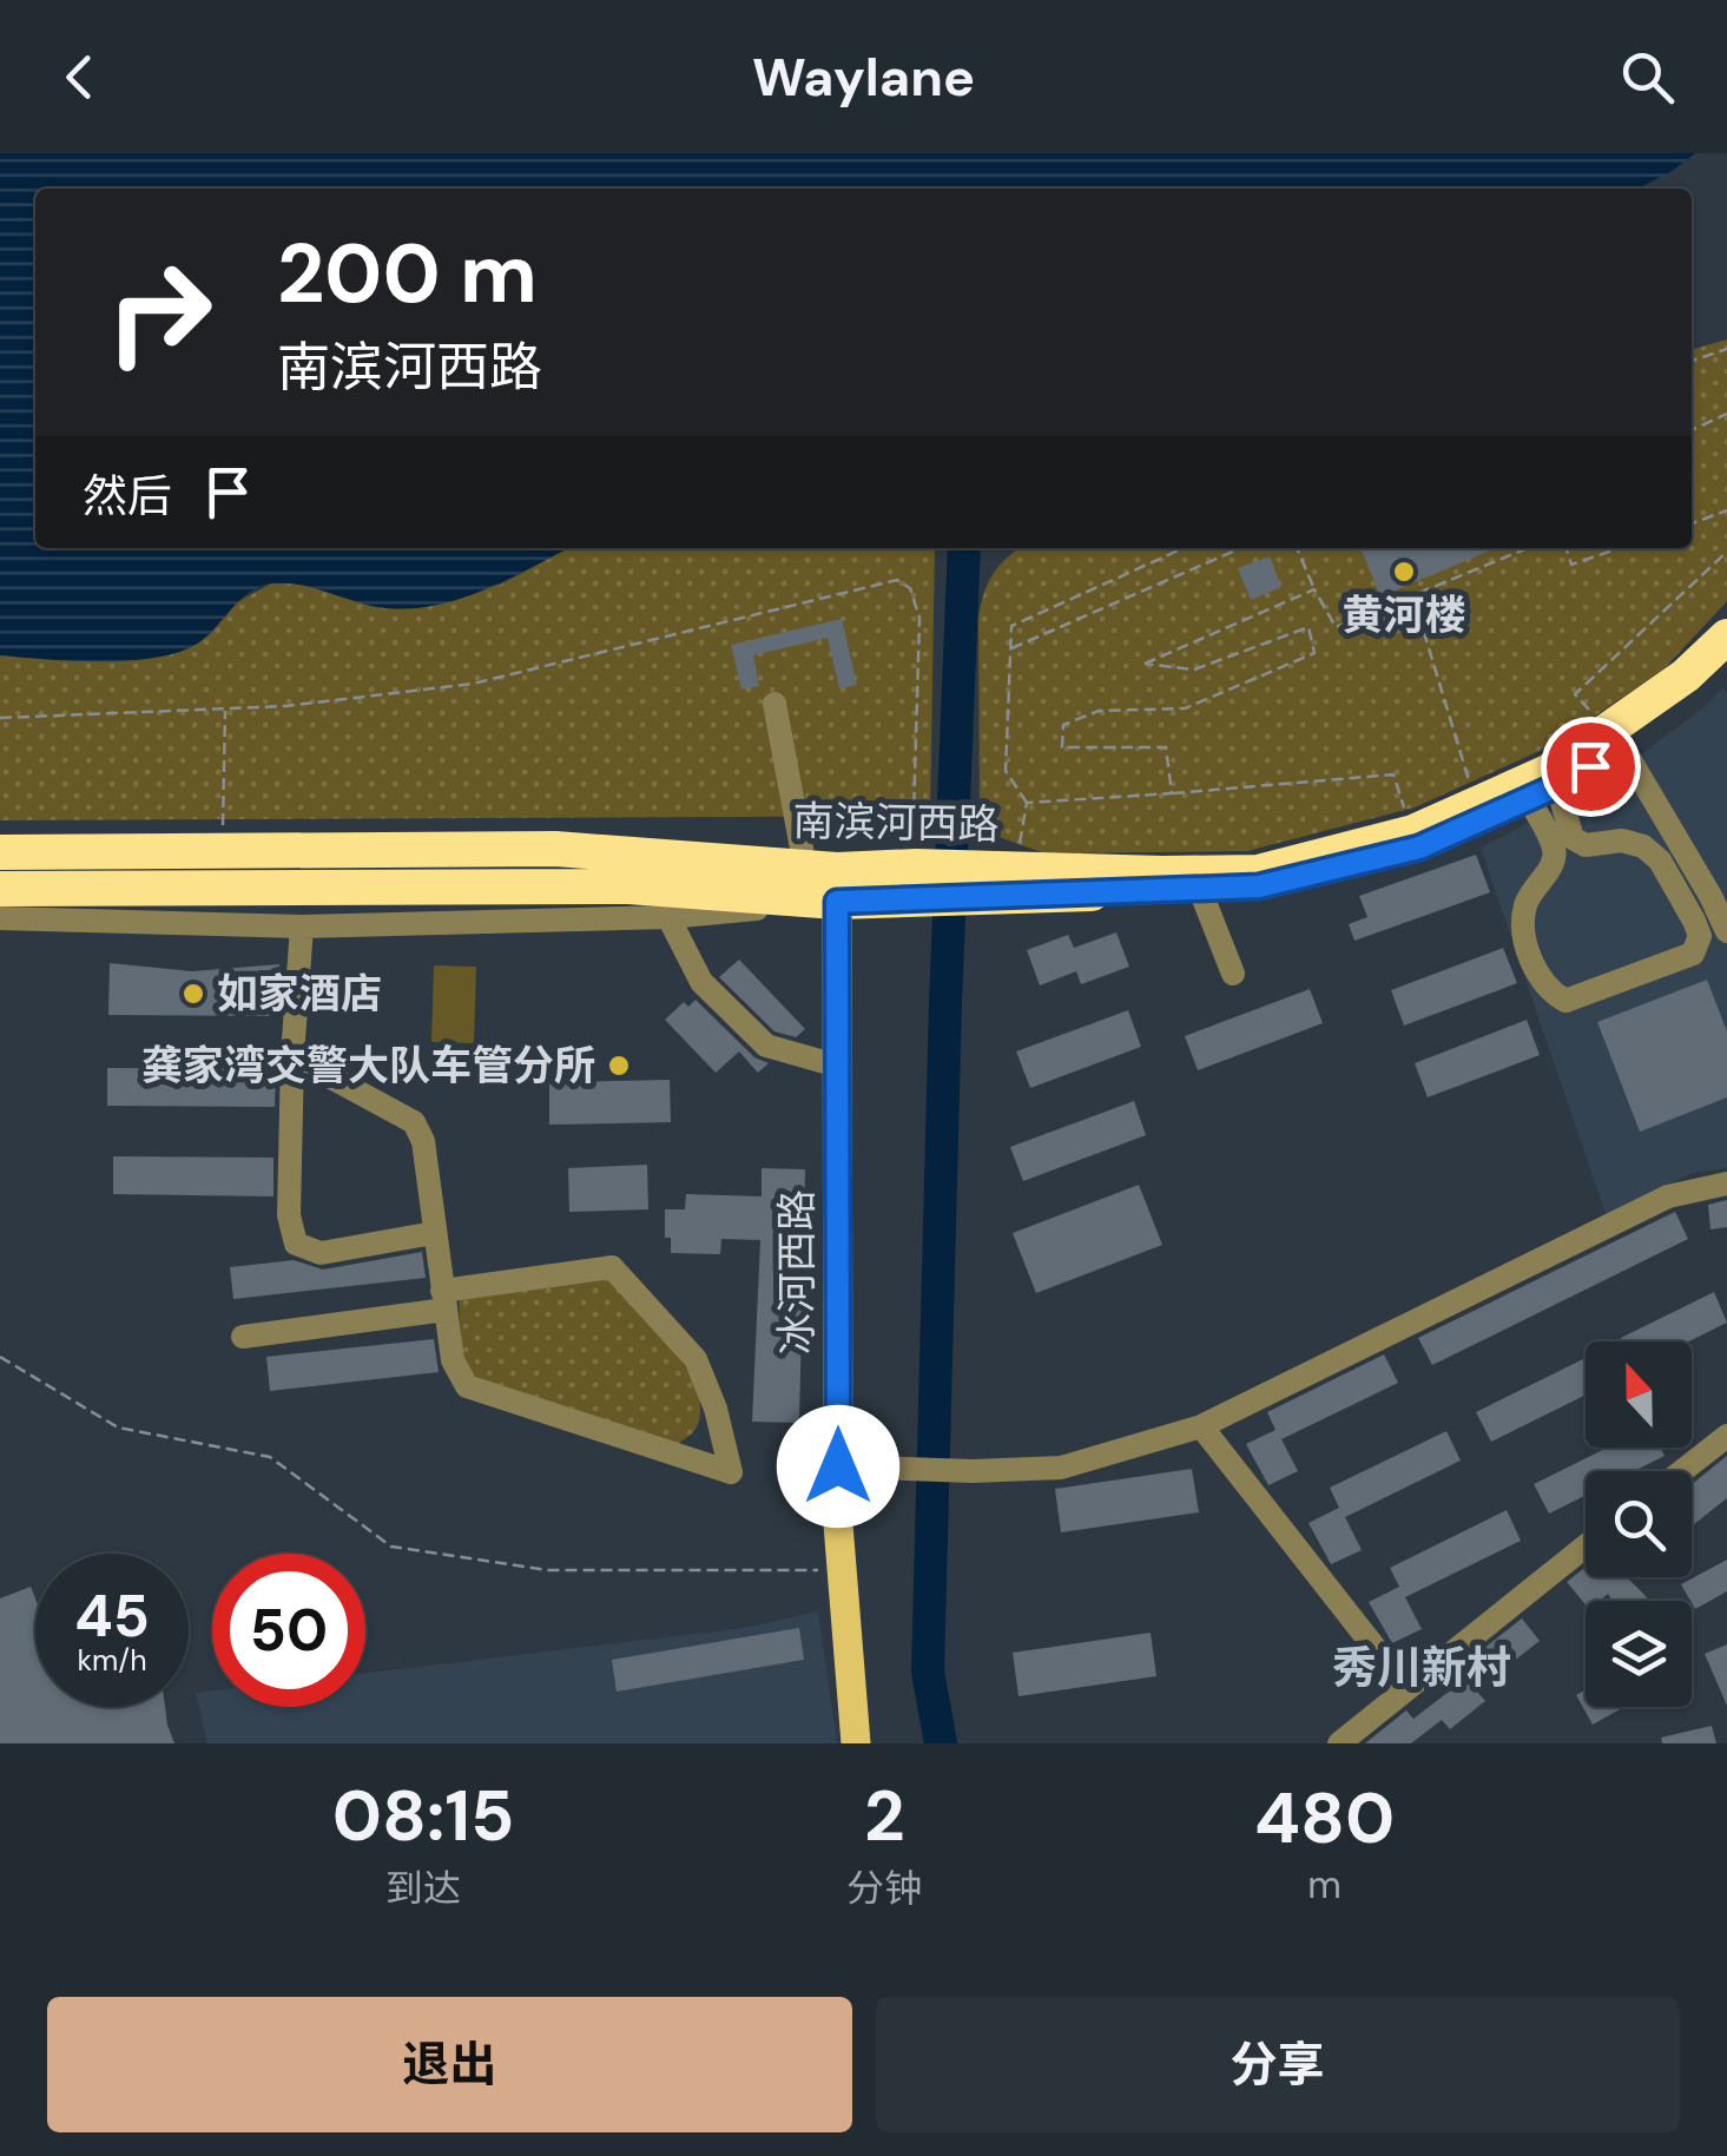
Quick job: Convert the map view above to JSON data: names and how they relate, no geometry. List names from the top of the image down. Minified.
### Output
{"streets":{"highway":["南滨河西路"],"main road":["冰河西路"]},"crossings":[["南滨河西路","冰河西路"]],"districts":["秀川新村"],"places":["黄河楼","如家酒店","龚家湾交警大队车管分所"],"north":"top","page":{"header":"Waylane","turn":["200 m","南滨河西路"],"then":"然后","speed":"45 km/h","limit":"50","eta":["08:15","到达","2","分钟","480","m"],"buttons":["退出","分享"]}}
